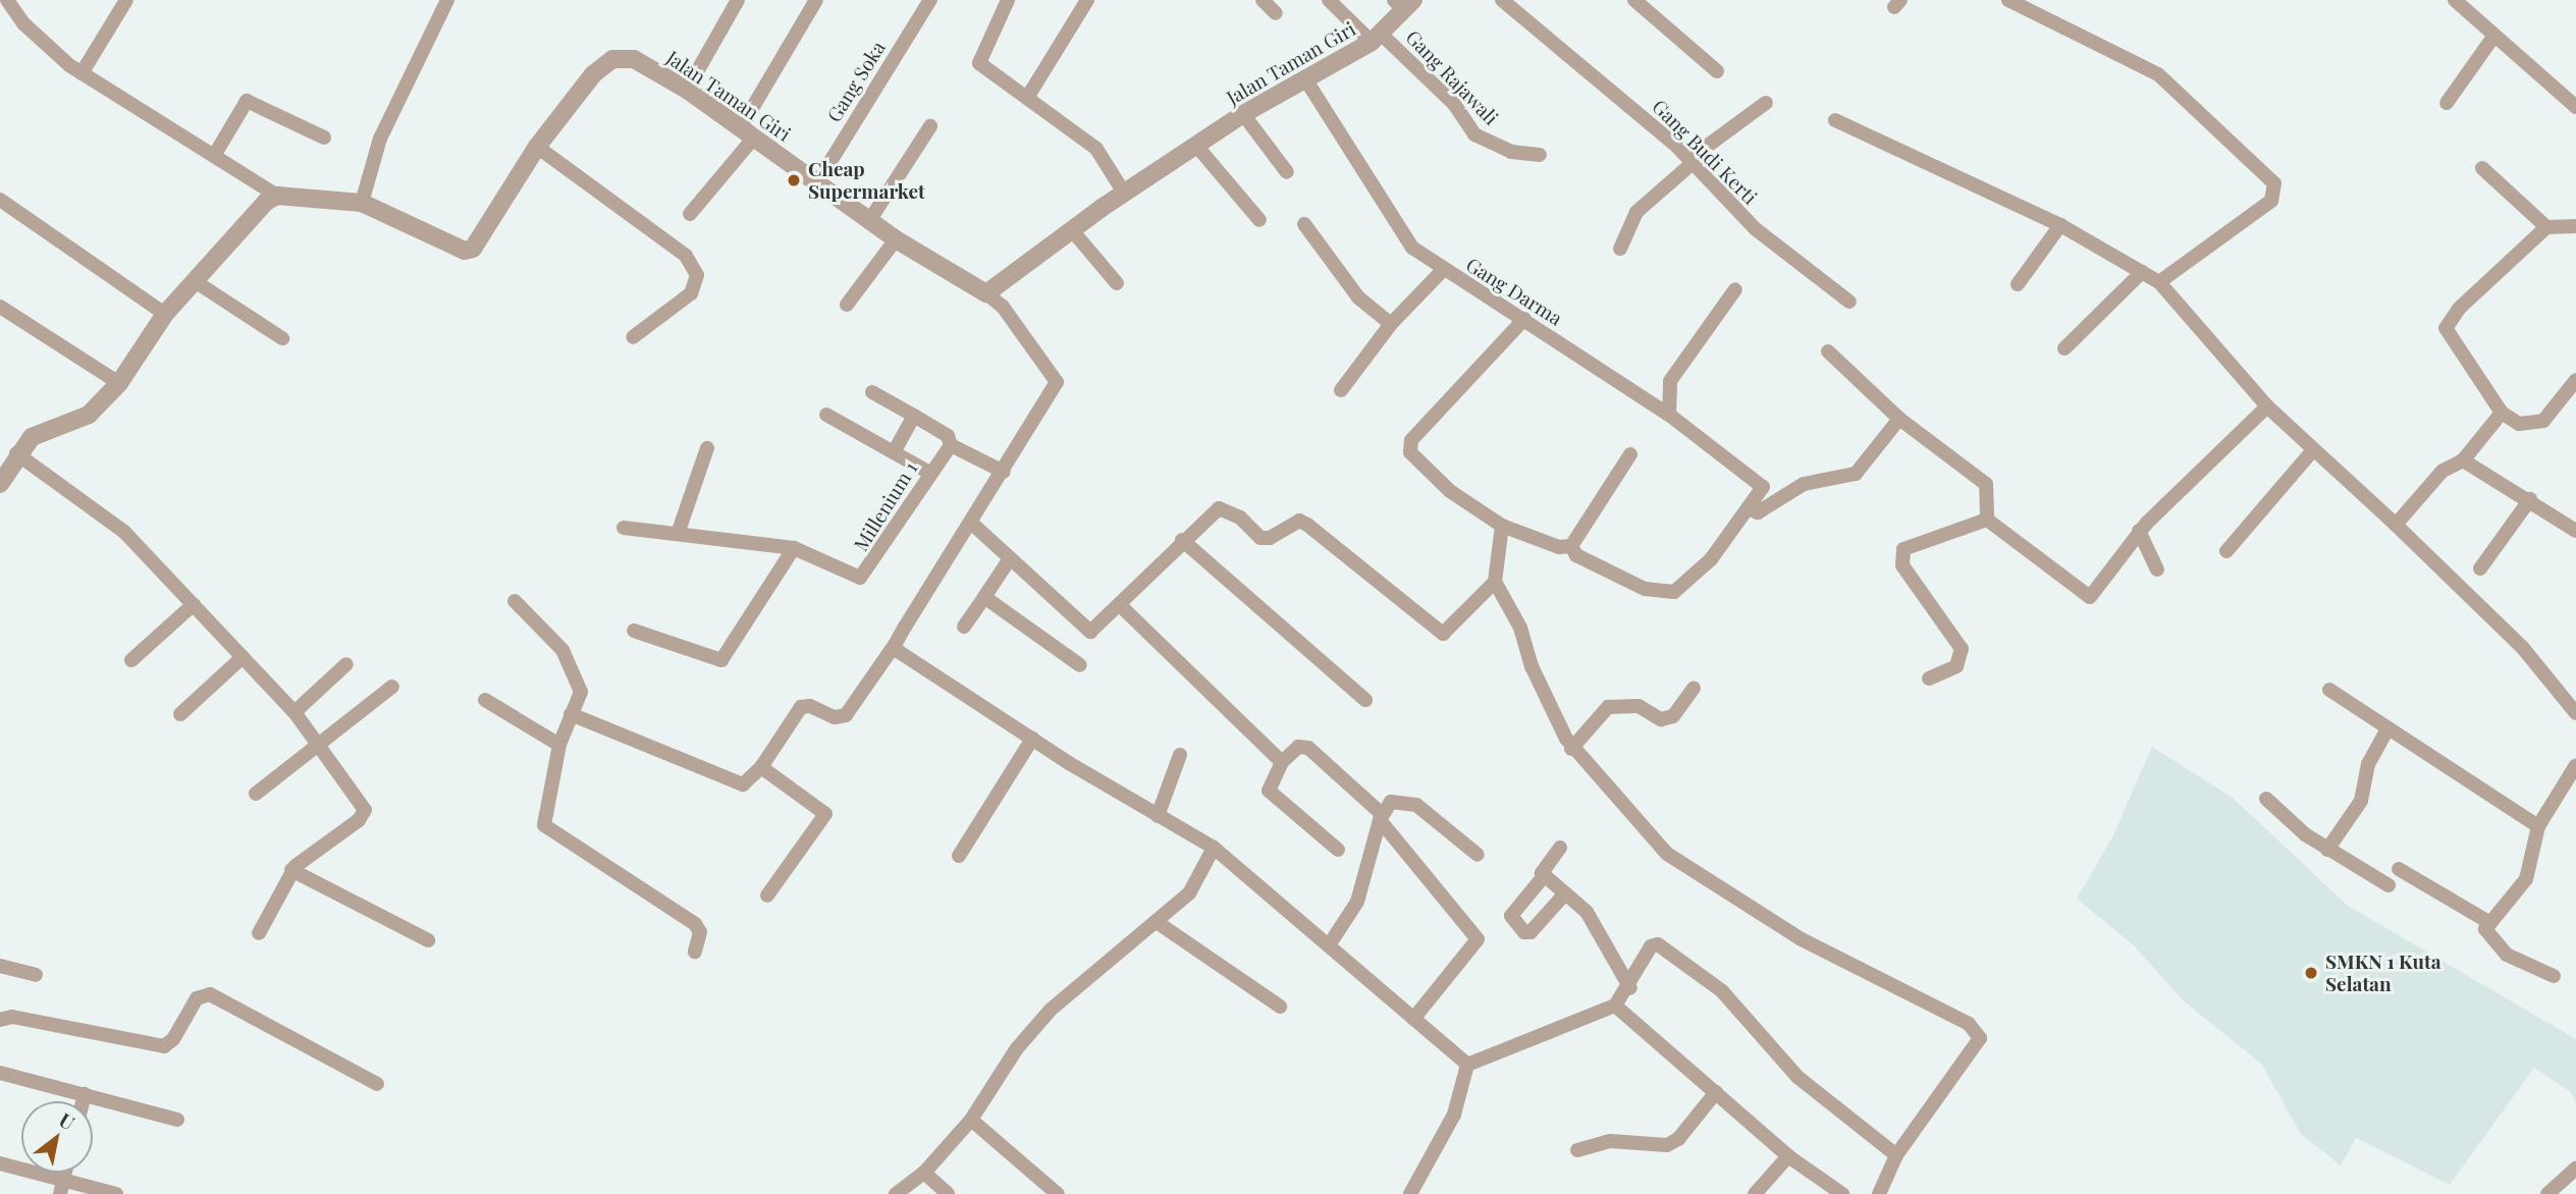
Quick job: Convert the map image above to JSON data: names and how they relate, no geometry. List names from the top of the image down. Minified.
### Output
{"streets":{"street":["Jalan Taman Giri","Gang Rajawali","Gang Soka","Gang Budi Kerti","Gang Darma","Millenium 1"]},"crossings":[["Jalan Taman Giri","Gang Rajawali"],["Jalan Taman Giri","Gang Soka"],["Jalan Taman Giri","Gang Darma"]],"places":["Cheap Supermarket","SMKN 1 Kuta Selatan"],"north":"top right"}
